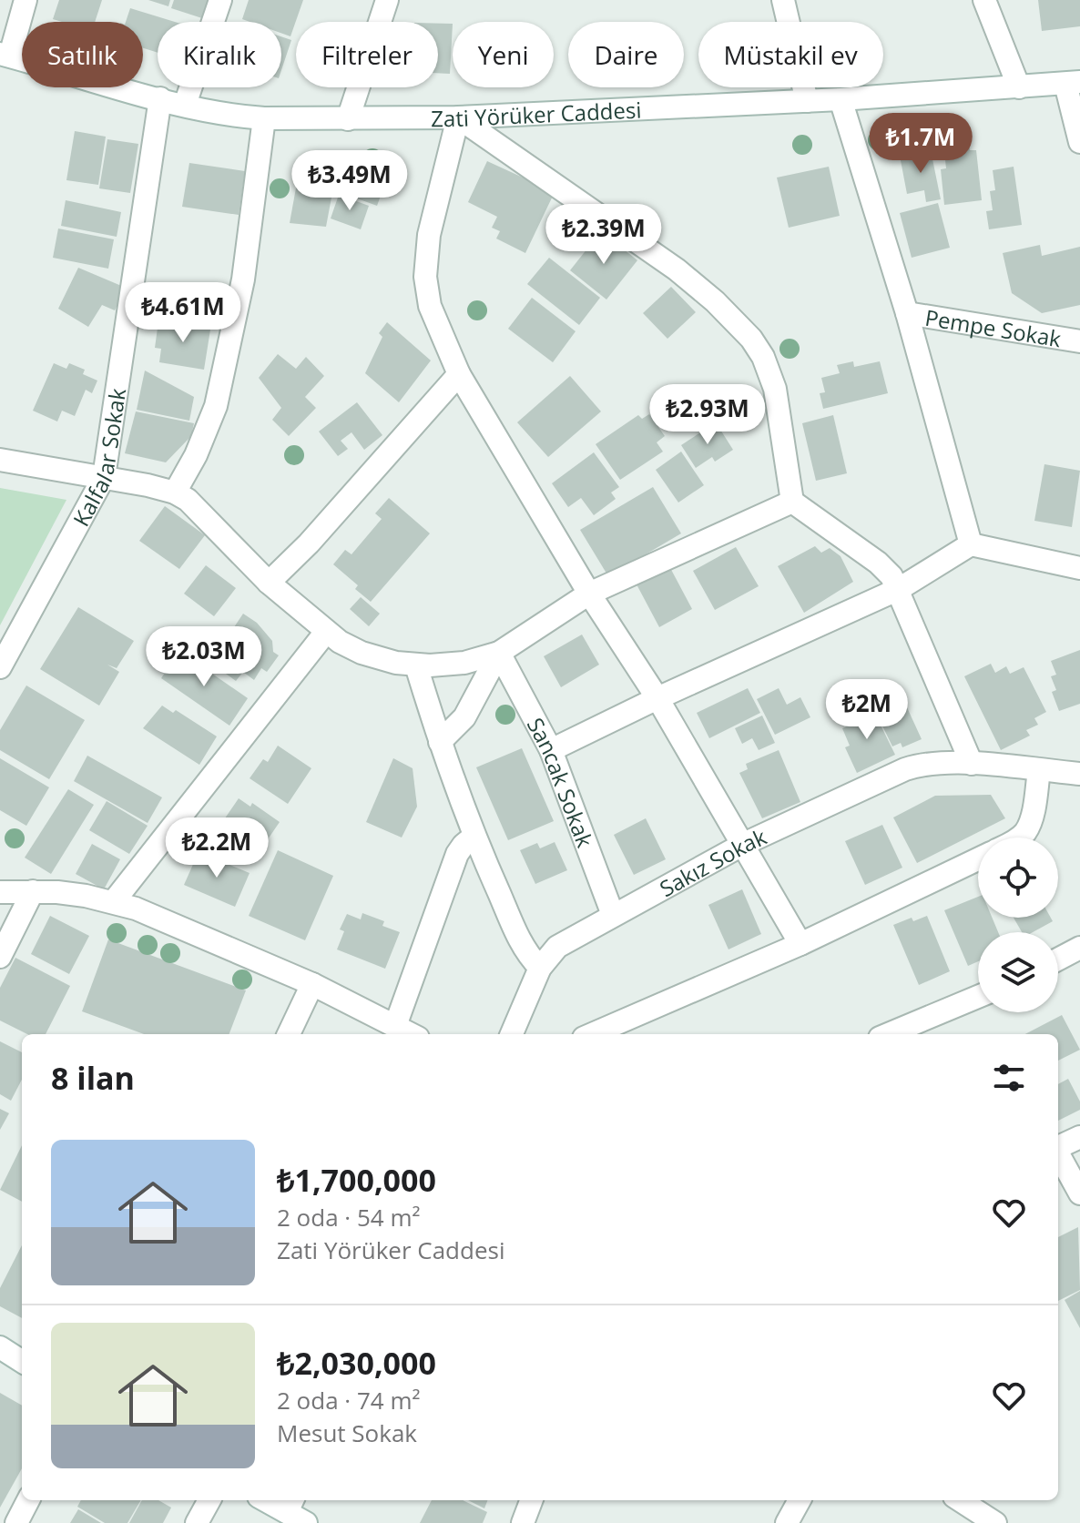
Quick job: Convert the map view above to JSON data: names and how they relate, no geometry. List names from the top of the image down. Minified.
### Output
{"streets":{"street":["Zati Yörüker Caddesi","Pempe Sokak","Kalfalar Sokak","Sancak Sokak","Sakız Sokak"]},"crossings":[["Zati Yörüker Caddesi","Kalfalar Sokak"],["Sancak Sokak","Sakız Sokak"]],"page":{"chip":["Satılık","Kiralık","Filtreler","Yeni","Daire","Müstakil ev"],"price":["₺1.7M","₺3.49M","₺2.39M","₺4.61M","₺2.93M","₺2.03M","₺2M","₺2.2M"],"heading":"8 ilan","list":[{"name":"₺1,700,000","note":"2 oda · 54 m² · Zati Yörüker Caddesi"},{"name":"₺2,030,000","note":"2 oda · 74 m² · Mesut Sokak"}]}}
